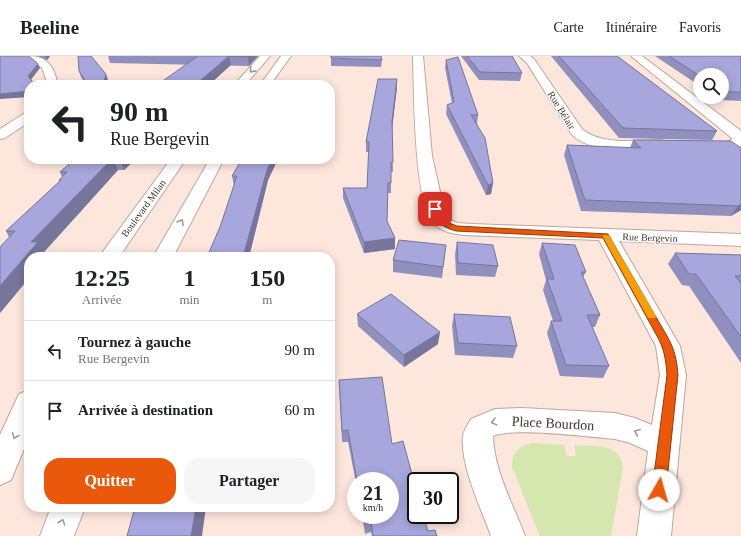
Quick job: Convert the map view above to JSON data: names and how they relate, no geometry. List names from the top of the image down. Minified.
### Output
{"streets":{"street":["Rue Bélair","Boulevard Milan","Rue Bergevin","Place Bourdon"]},"page":{"header":"Beeline","nav":["Carte","Itinéraire","Favoris"],"turn":["90 m","Rue Bergevin"],"eta":["12:25","Arrivée","1","min","150","m"],"list":[{"name":"Tournez à gauche","note":"Rue Bergevin","value":"90 m"},{"name":"Arrivée à destination","value":"60 m"}],"buttons":["Quitter","Partager"],"speed":"21 km/h","limit":"30"}}
